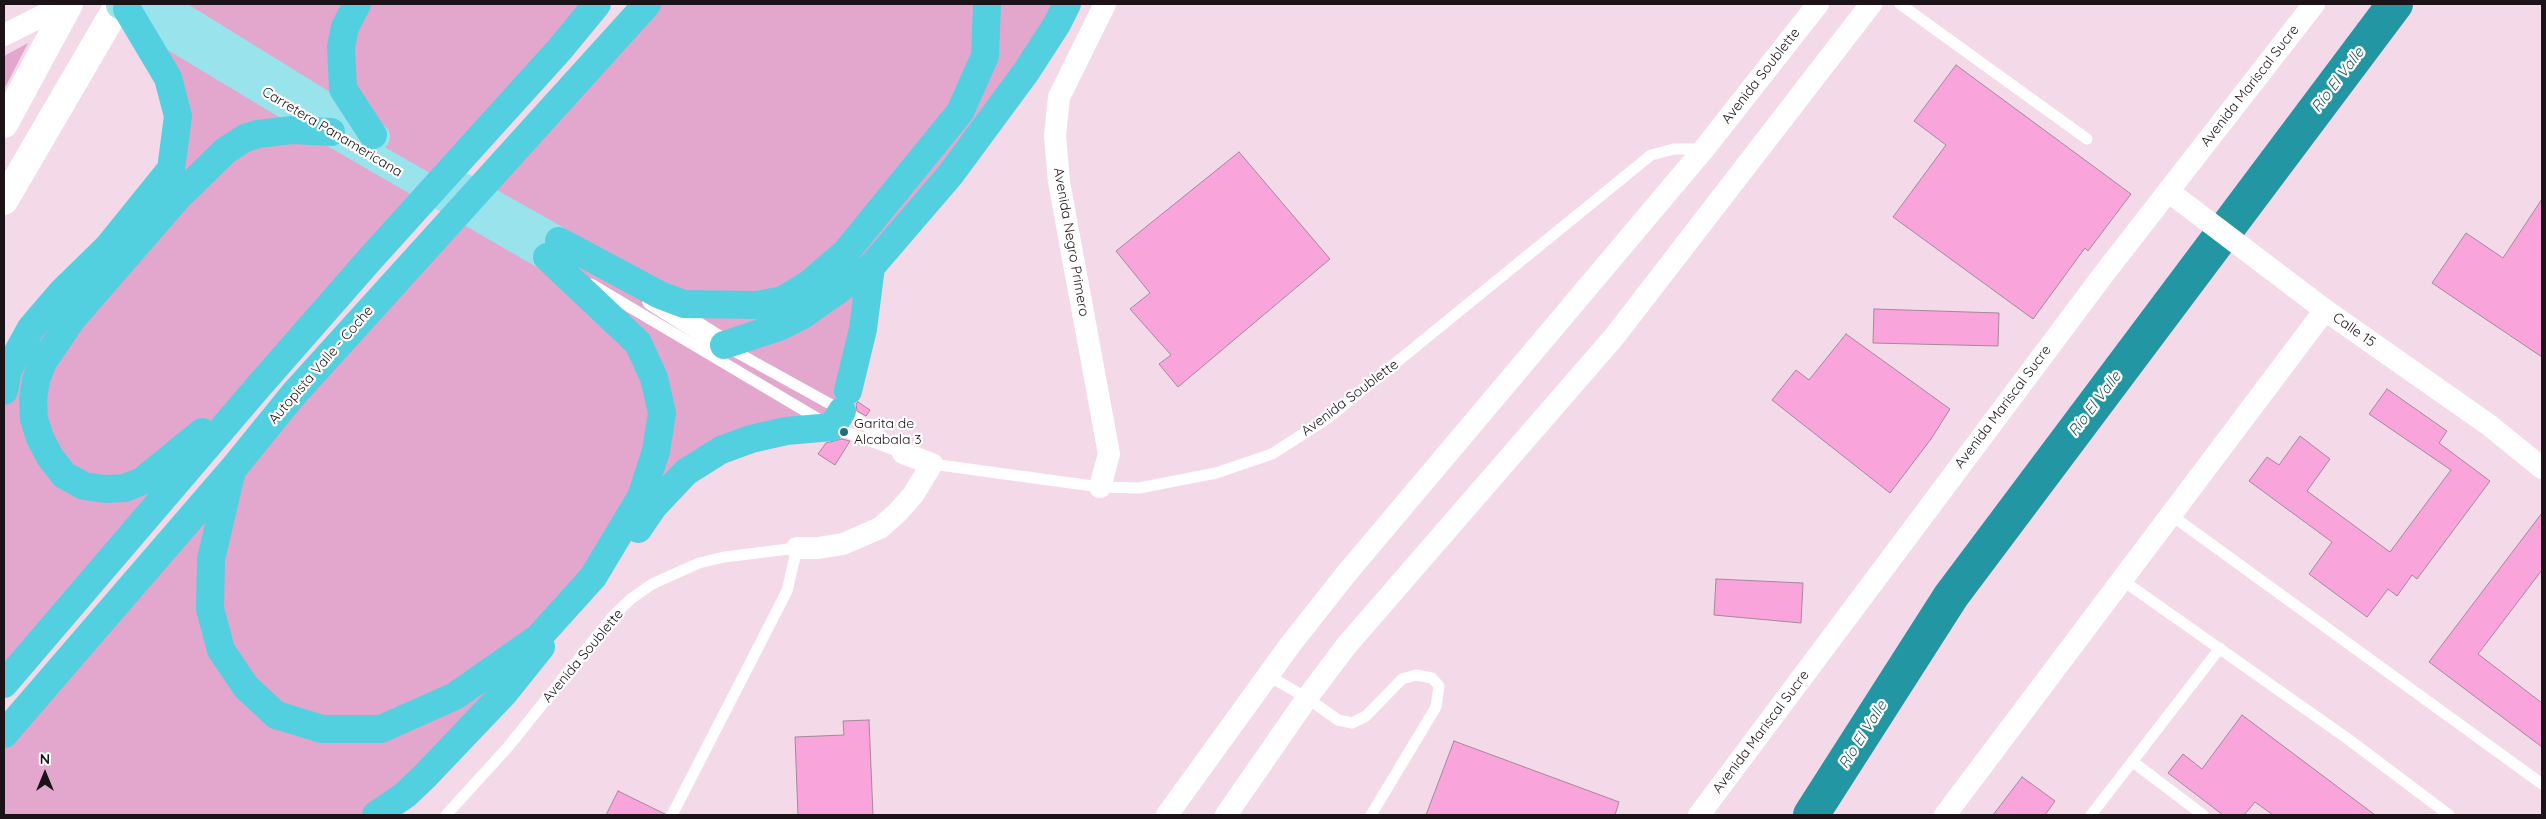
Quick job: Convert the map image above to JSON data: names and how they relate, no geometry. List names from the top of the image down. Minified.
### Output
{"streets":{"highway":["Autopista Valle - Coche"],"main road":["Carretera Panamericana"],"street":["Avenida Soublette","Avenida Mariscal Sucre","Avenida Negro Primero","Calle 15"]},"crossings":[["Avenida Soublette","Avenida Negro Primero"],["Avenida Mariscal Sucre","Calle 15"]],"water":["Río El Valle"],"places":["Garita de Alcabala 3"],"north":"top"}
